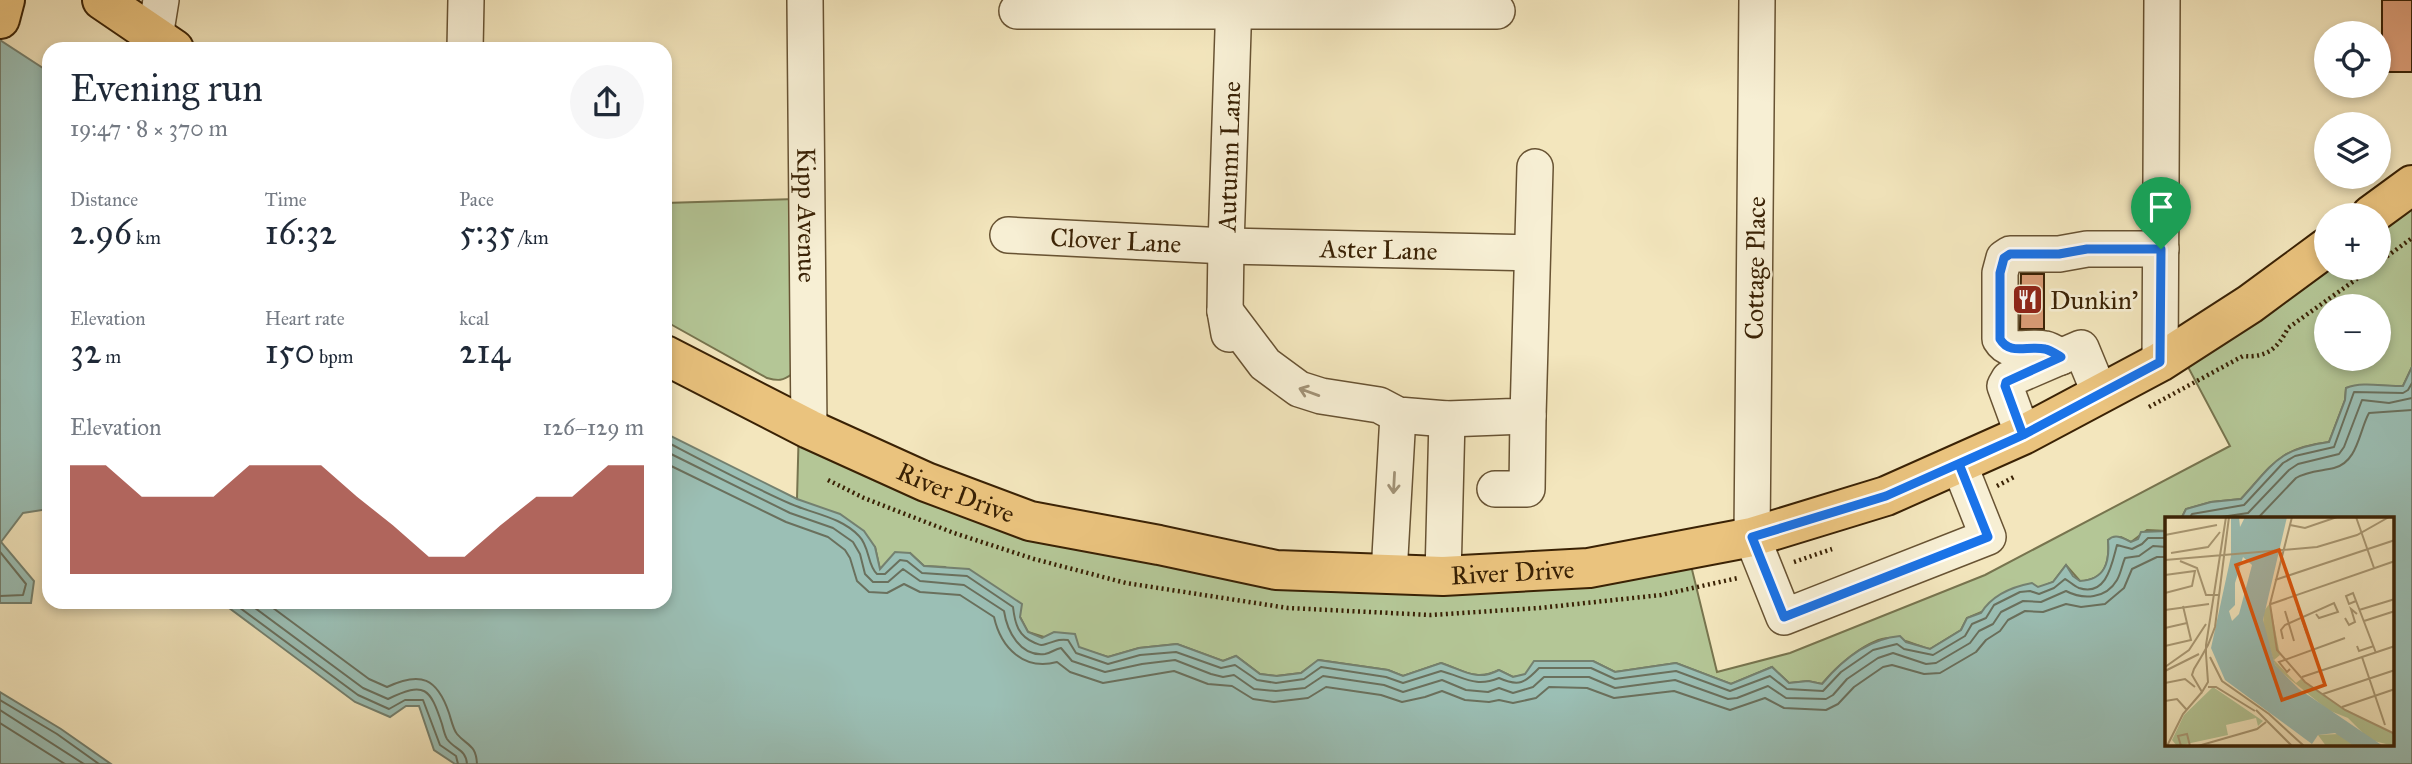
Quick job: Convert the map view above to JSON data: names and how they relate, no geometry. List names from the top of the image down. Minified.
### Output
{"streets":{"main road":["River Drive"],"street":["Autumn Lane","Kipp Avenue","Clover Lane","Aster Lane","Cottage Place"]},"crossings":[["Autumn Lane","Clover Lane"],["Autumn Lane","Aster Lane"],["Kipp Avenue","River Drive"],["Clover Lane","Aster Lane"],["Cottage Place","River Drive"]],"places":{"restaurant":["Dunkin'"]},"page":{"map_buttons":["+","−"],"heading":["Evening run","19:47 · 8 × 370 m"],"stats":[["Distance","2.96 km"],["Time","16:32"],["Pace","5:35 /km"],["Elevation","32 m"],["Heart rate","150 bpm"],["kcal","214"]],"chart":["Elevation","126–129 m"]}}
